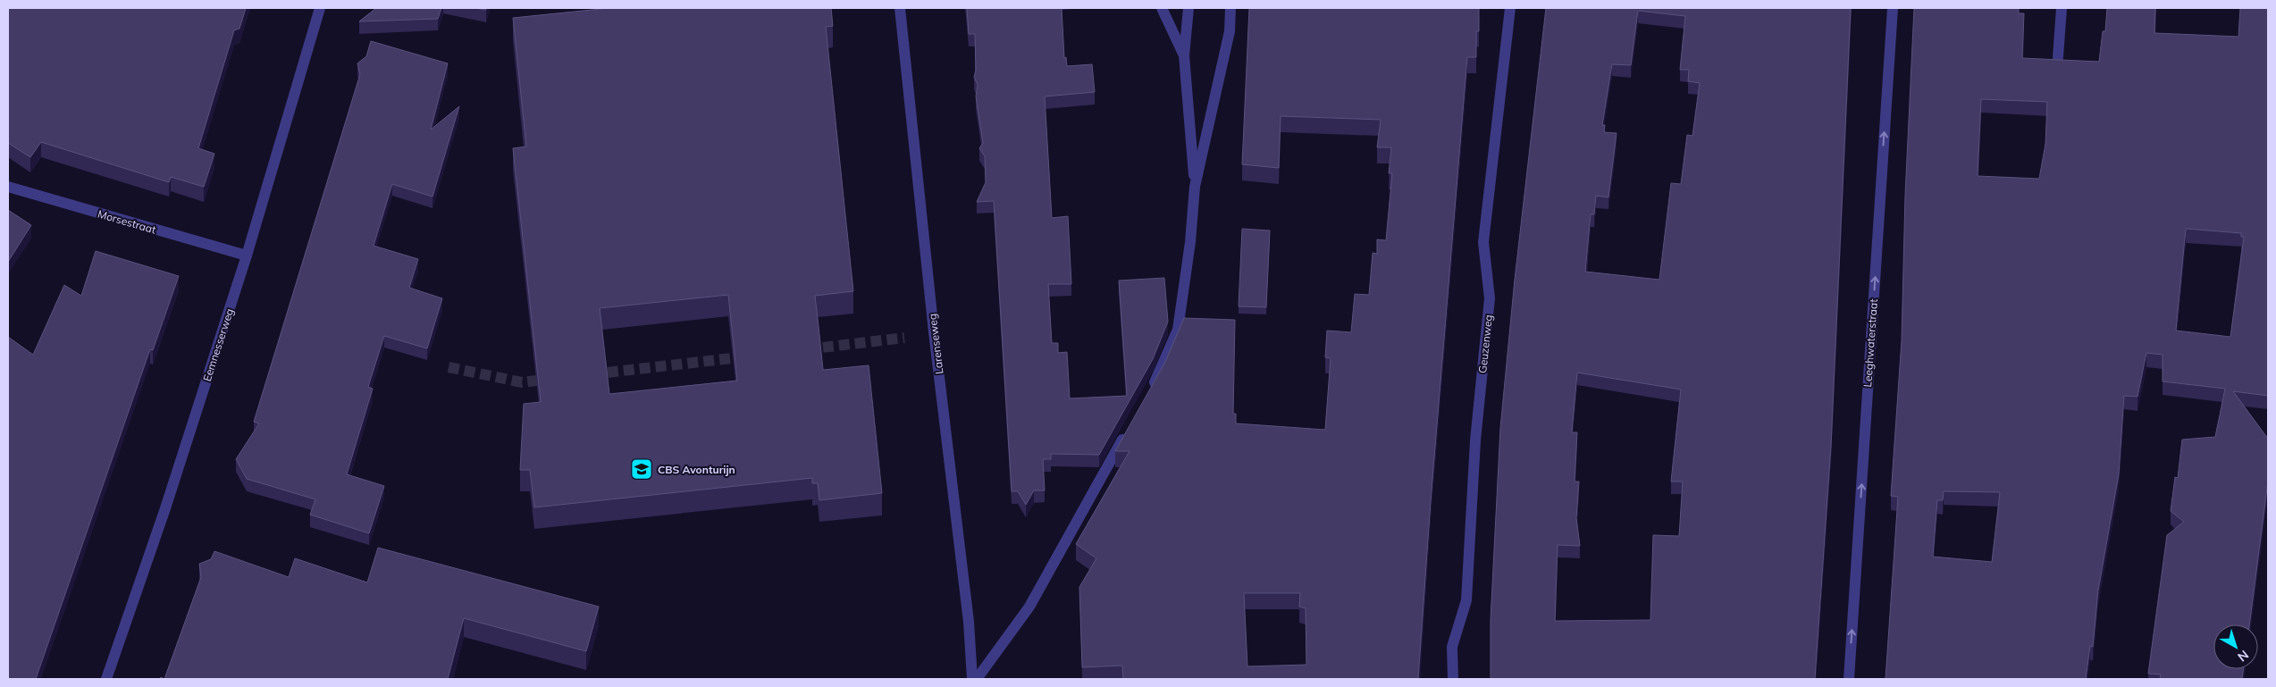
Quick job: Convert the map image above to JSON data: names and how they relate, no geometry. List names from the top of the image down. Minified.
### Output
{"streets":{"street":["Morsestraat","Leeghwaterstraat","Larenseweg","Geuzenweg","Eemnesserweg"]},"crossings":[["Morsestraat","Eemnesserweg"]],"one_way":["Leeghwaterstraat"],"places":{"school or university":["CBS Avonturijn"]},"north":"bottom right"}
